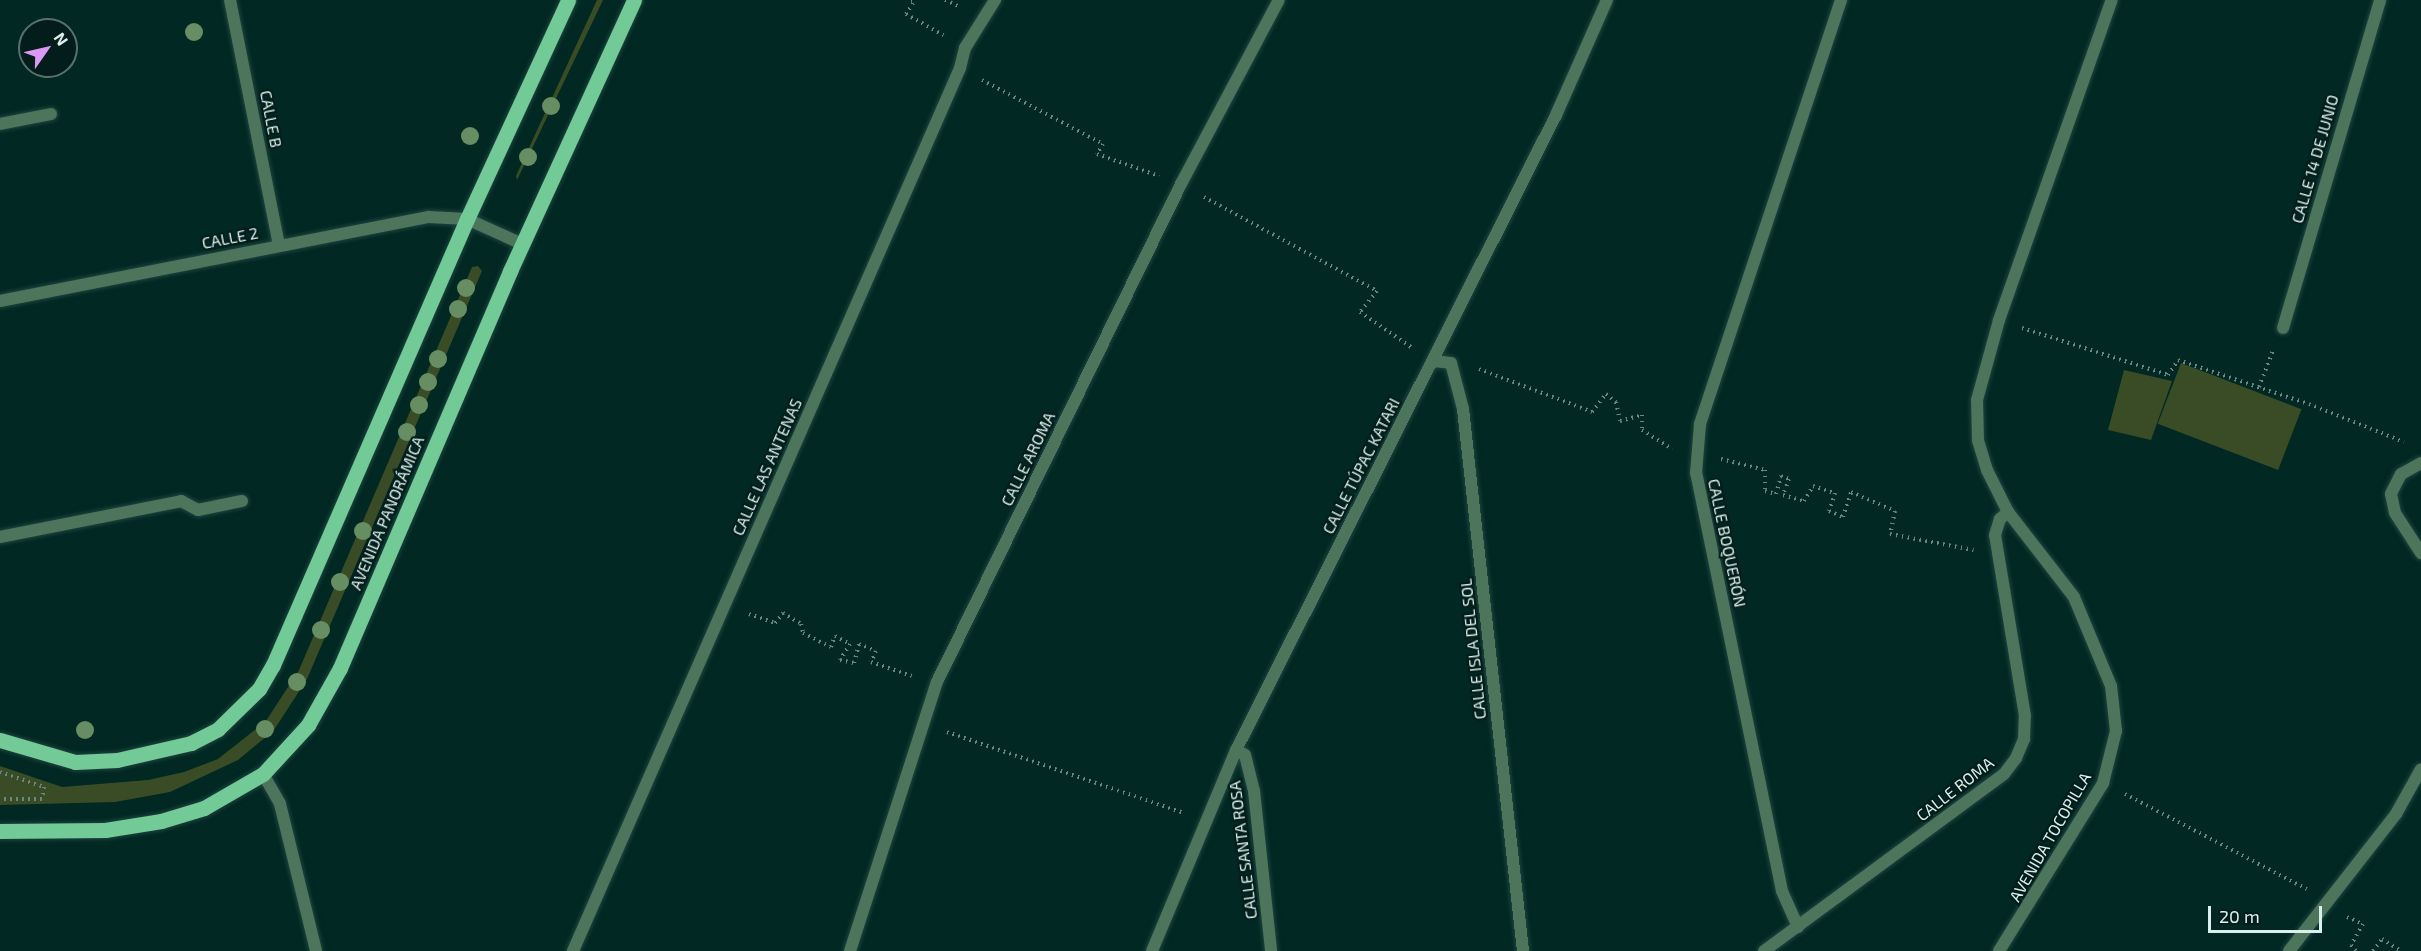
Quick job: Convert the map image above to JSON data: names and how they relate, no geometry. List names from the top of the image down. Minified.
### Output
{"streets":{"main road":["AVENIDA PANORÁMICA"],"street":["CALLE B","CALLE 14 DE JUNIO","CALLE 2","CALLE AROMA","CALLE TÚPAC KATARI","CALLE LAS ANTENAS","CALLE BOQUERÓN","CALLE ISLA DEL SOL","CALLE ROMA","AVENIDA TOCOPILLA","CALLE SANTA ROSA"]},"crossings":[["CALLE B","CALLE 2"],["CALLE TÚPAC KATARI","CALLE SANTA ROSA"],["CALLE BOQUERÓN","CALLE ROMA"],["CALLE ROMA","AVENIDA TOCOPILLA"]],"scale_bar":"20 m","north":"top right"}
